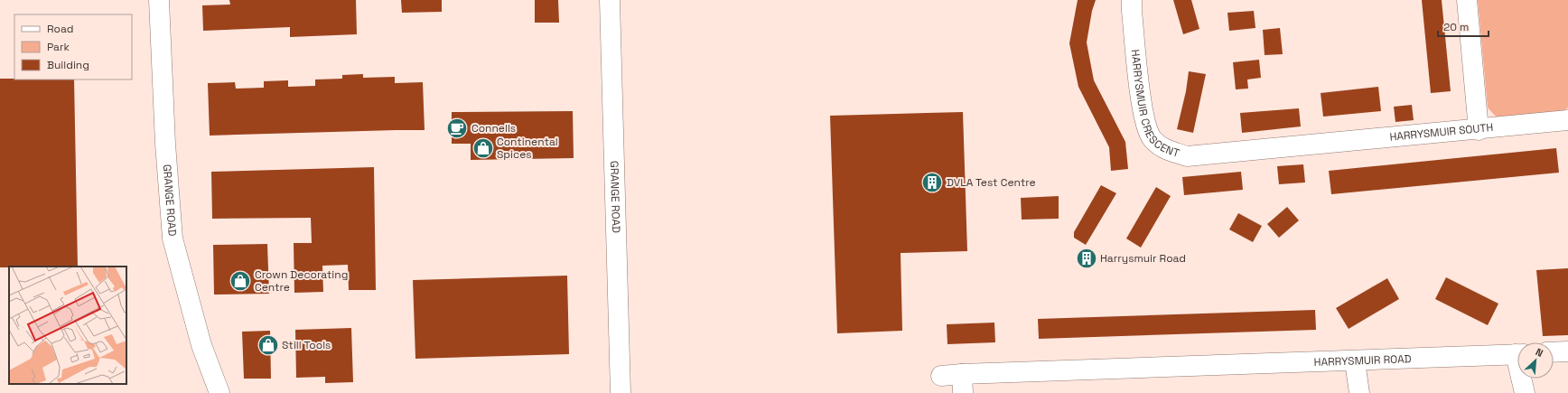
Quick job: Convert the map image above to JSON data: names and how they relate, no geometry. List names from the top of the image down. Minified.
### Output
{"streets":{"street":["HARRYSMUIR CRESCENT","HARRYSMUIR SOUTH","GRANGE ROAD","HARRYSMUIR ROAD"]},"crossings":[["HARRYSMUIR CRESCENT","HARRYSMUIR SOUTH"]],"places":{"cafe":["Connells"],"shop":["Continental Spices","Crown Decorating Centre","Still Tools"],"building":["DVLA Test Centre","Harrysmuir Road"]},"legend":["Road","Park","Building"],"scale_bar":"20 m","north":"top right"}
